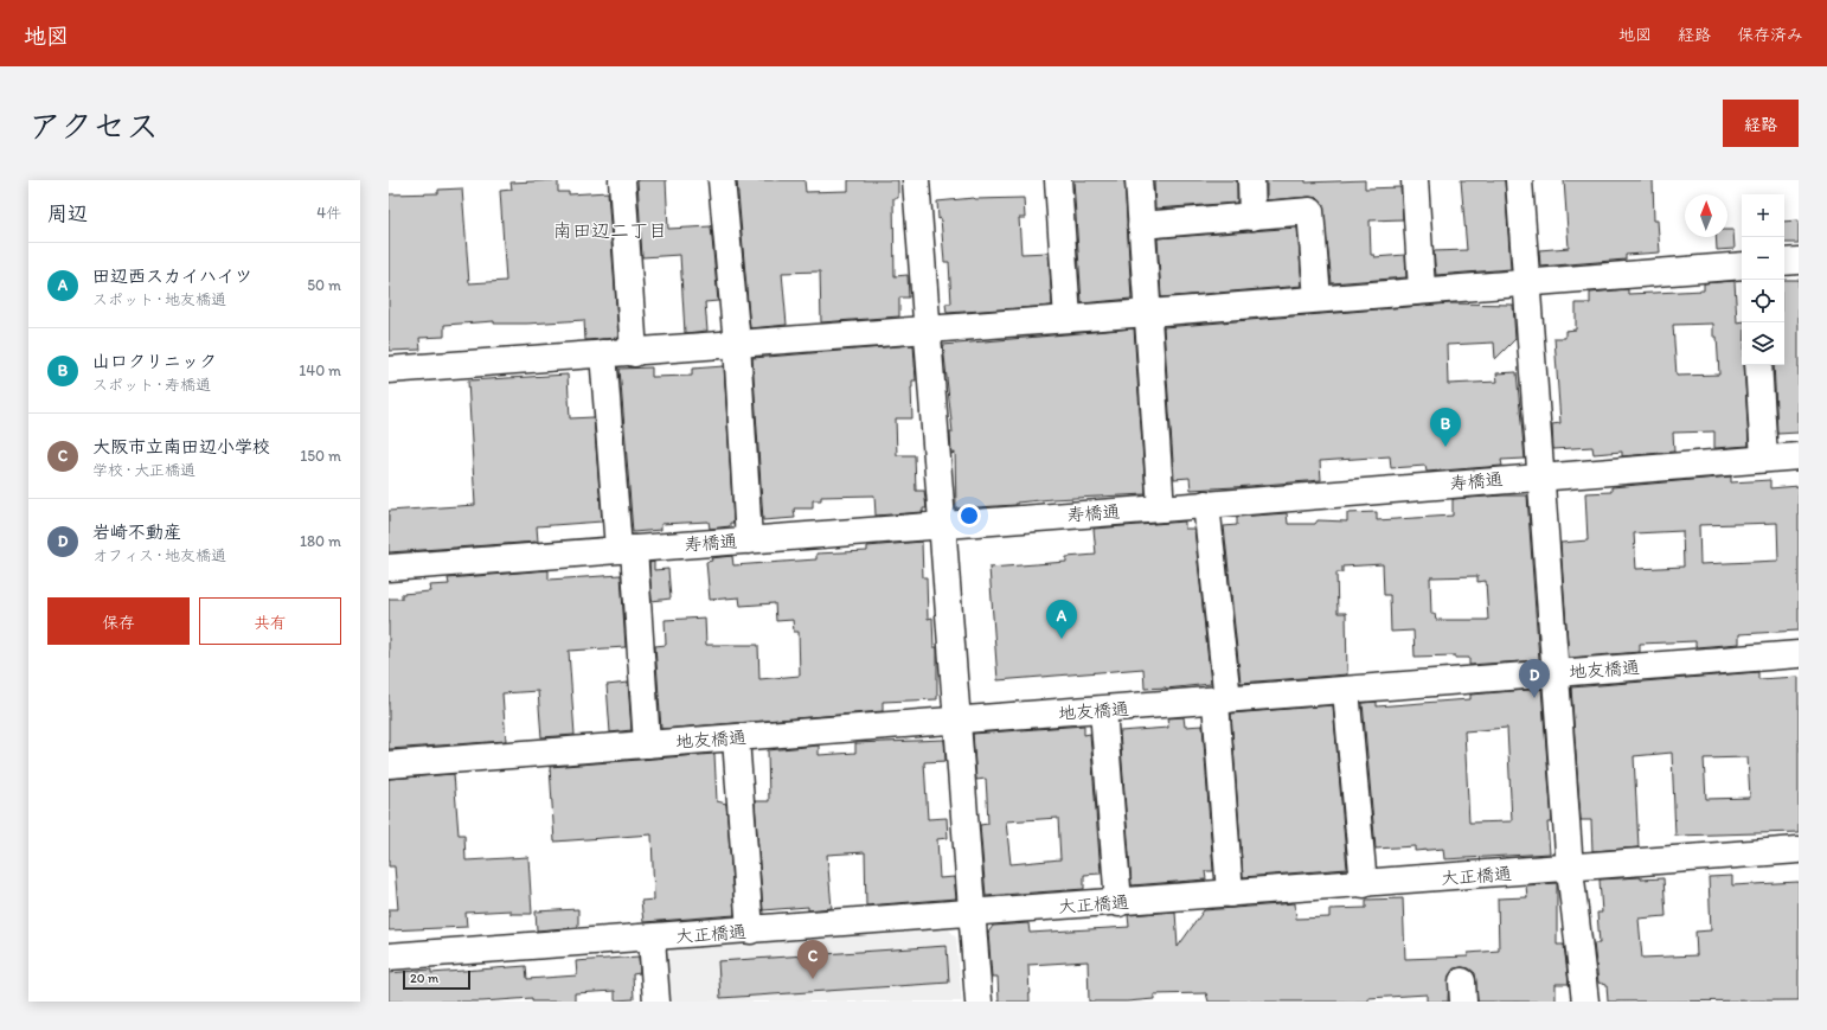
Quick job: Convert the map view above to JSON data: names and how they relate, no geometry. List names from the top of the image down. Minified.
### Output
{"streets":{"street":["寿橋通","地友橋通","大正橋通"]},"districts":["南田辺二丁目"],"scale_bar":"20 m","north":"top","page":{"header":"地図","nav":["地図","経路","保存済み"],"title":"アクセス","buttons":["経路",["保存","共有"]],"heading":["周辺","4件"],"map_buttons":["+","−"],"list":[{"mark":"A","name":"田辺西スカイハイツ","note":"スポット · 地友橋通","value":"50 m"},{"mark":"B","name":"山口クリニック","note":"スポット · 寿橋通","value":"140 m"},{"mark":"C","name":"大阪市立南田辺小学校","note":"学校 · 大正橋通","value":"150 m"},{"mark":"D","name":"岩崎不動産","note":"オフィス · 地友橋通","value":"180 m"}],"pins":["B","A","D","C"],"scale":"20 m"}}
